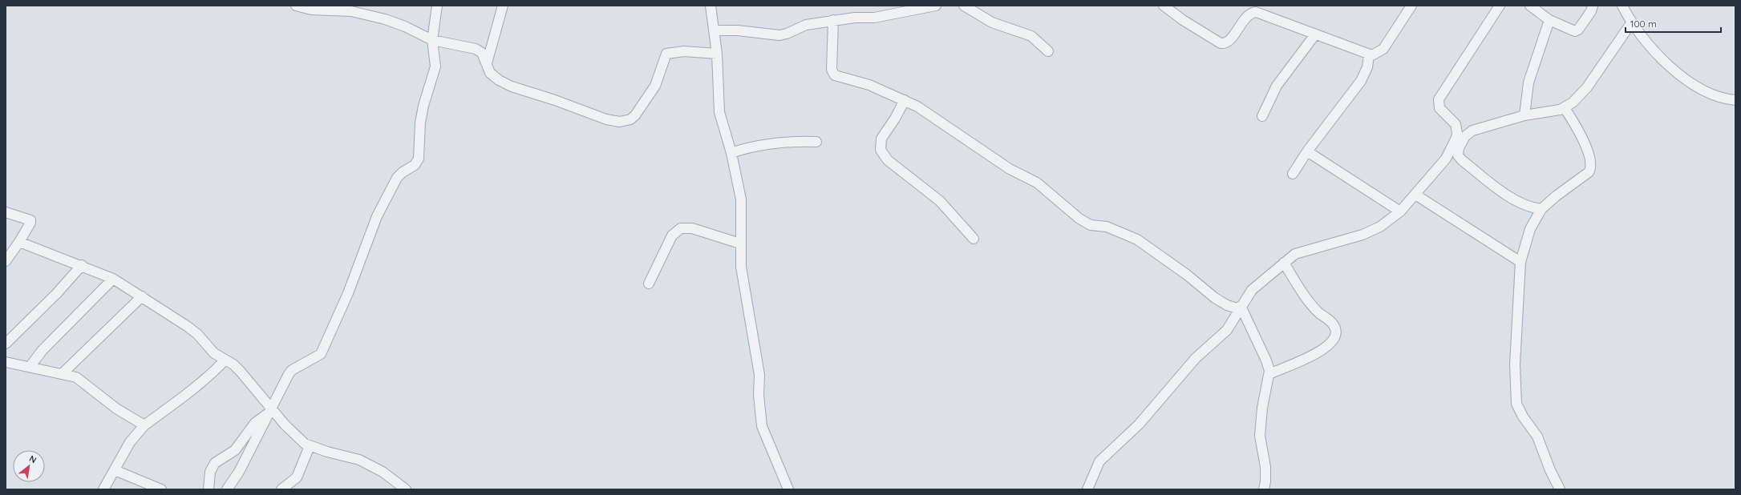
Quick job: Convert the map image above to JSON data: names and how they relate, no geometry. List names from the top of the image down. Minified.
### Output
{"scale_bar":"100 m","north":"top right"}
